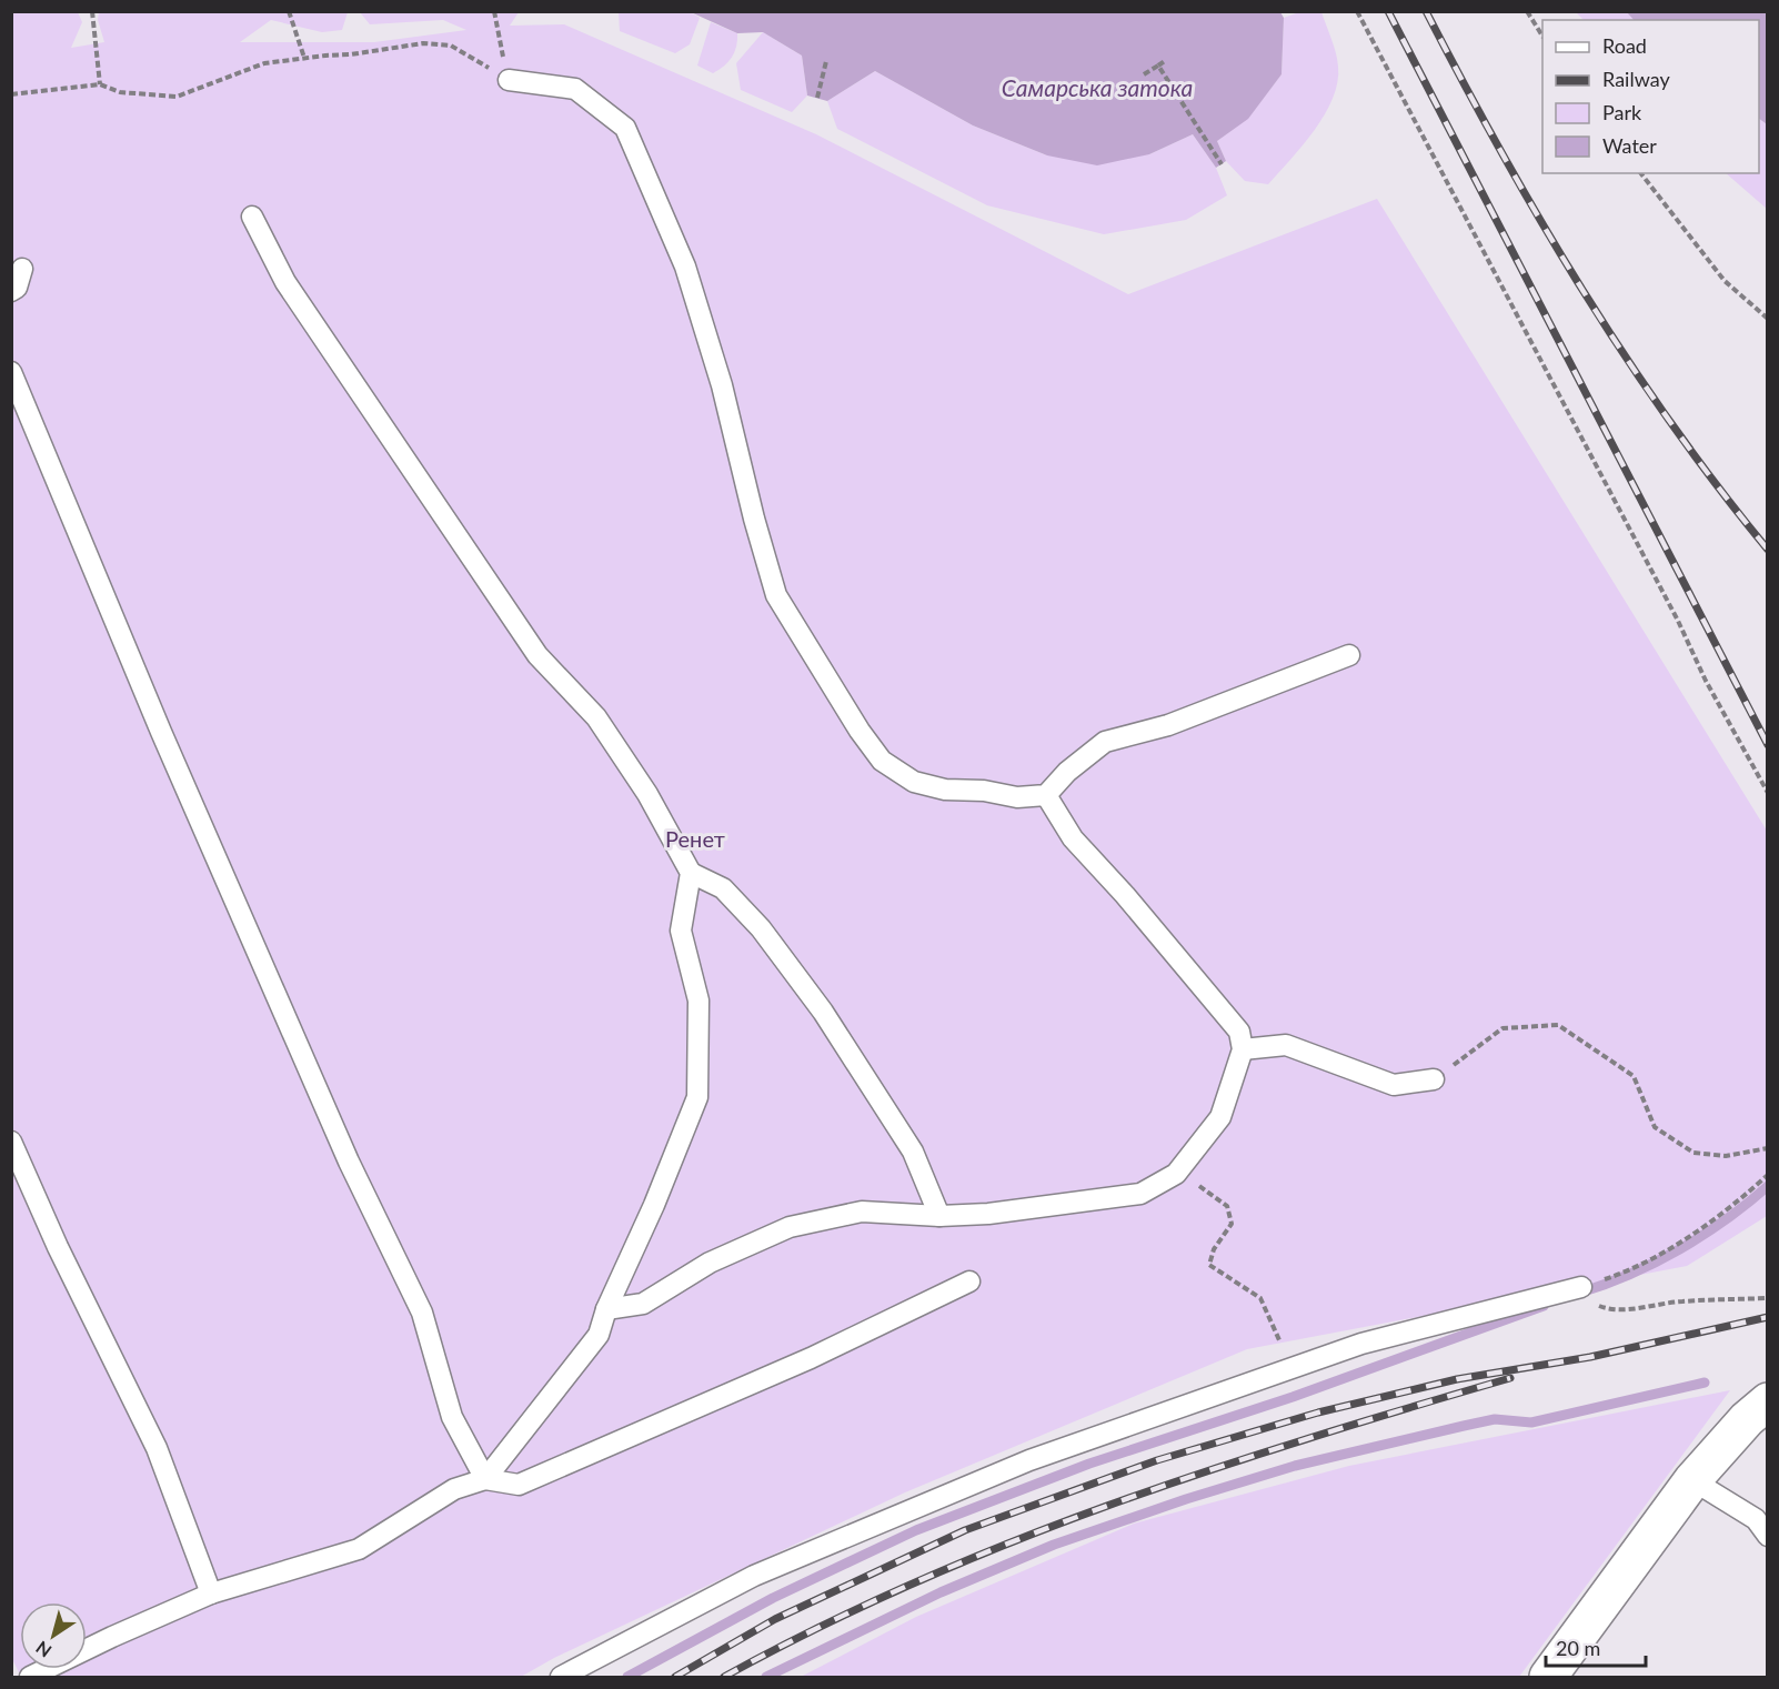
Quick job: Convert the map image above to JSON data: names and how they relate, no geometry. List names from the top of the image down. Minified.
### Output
{"water":["Самарська затока"],"parks":["Ренет"],"legend":["Road","Railway","Park","Water"],"scale_bar":"20 m","north":"bottom left"}
